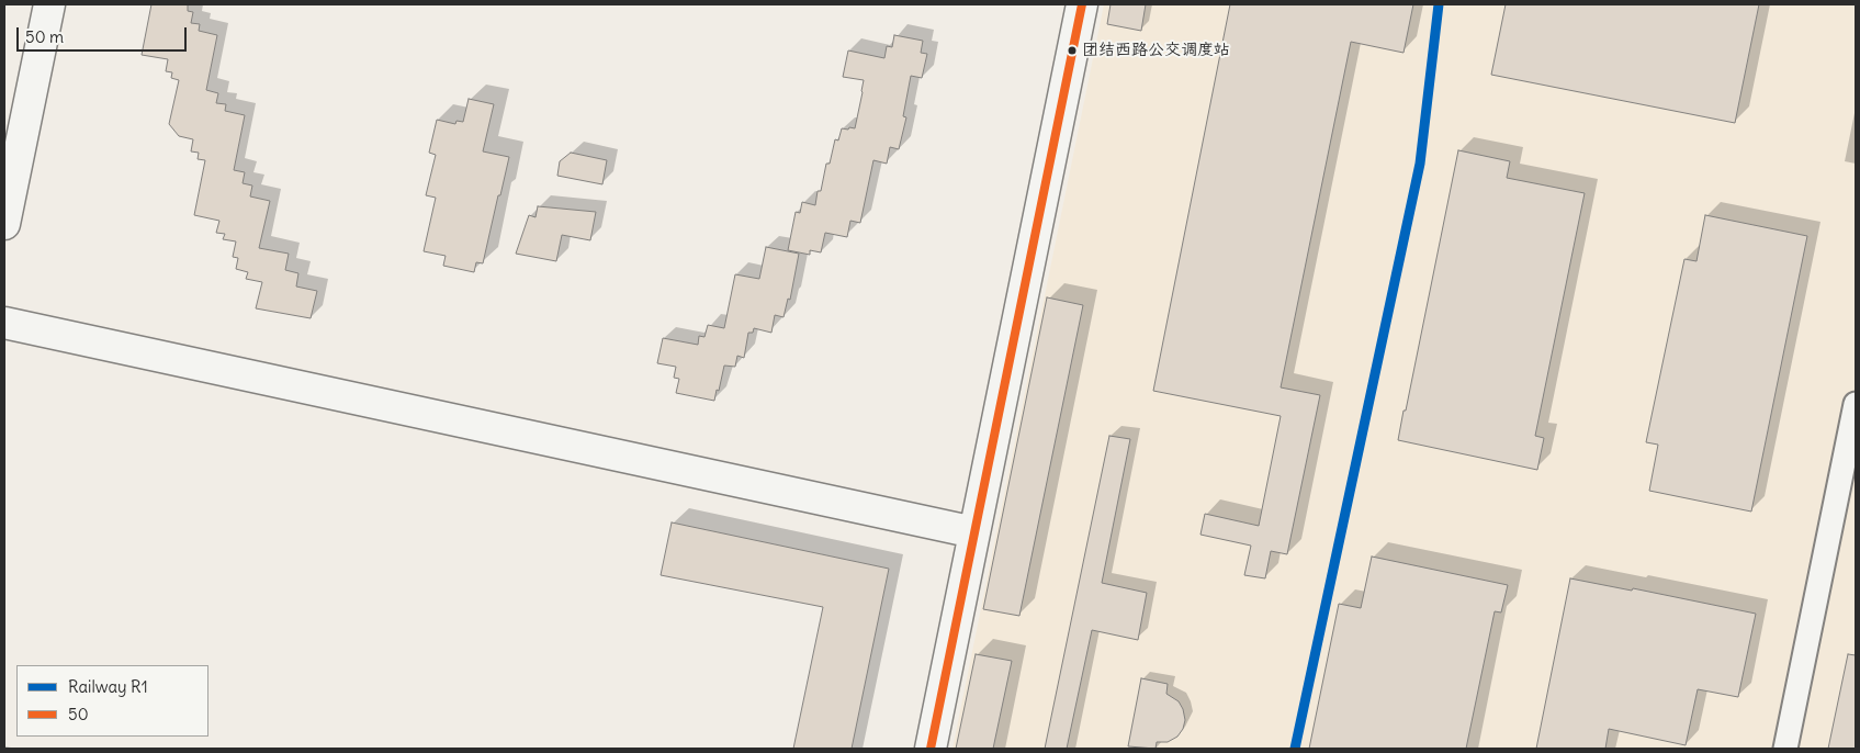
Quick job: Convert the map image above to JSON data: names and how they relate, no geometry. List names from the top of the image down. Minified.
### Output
{"places":["团结西路公交调度站"],"lines":["rail line R1","transit line 50"],"legend":["Railway R1","50"],"scale_bar":"50 m"}
